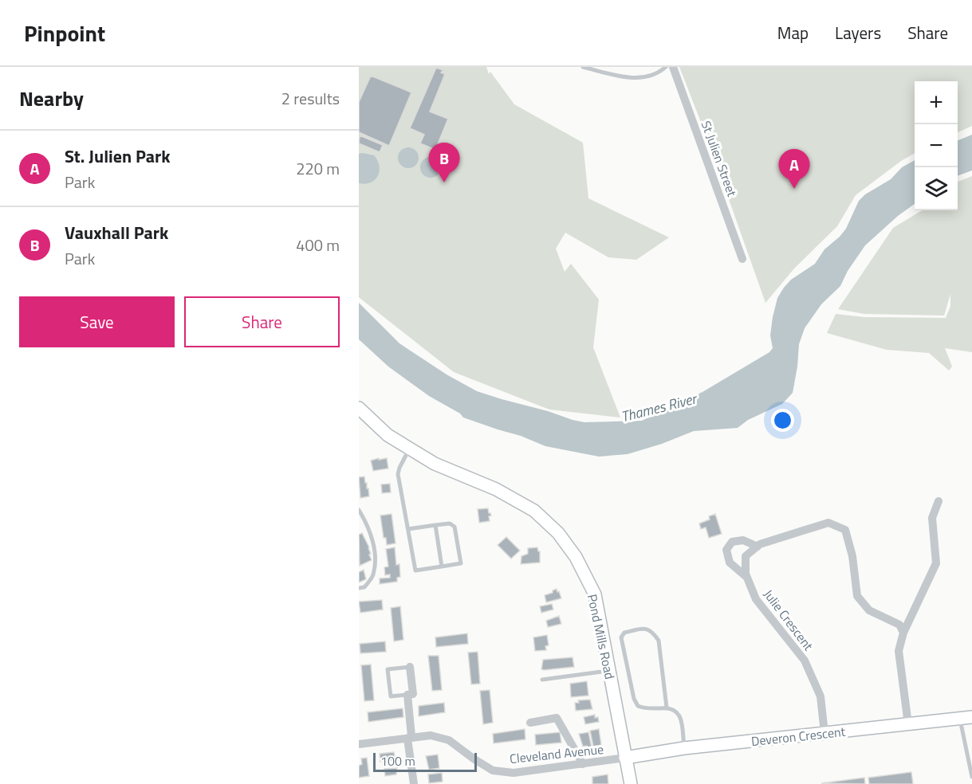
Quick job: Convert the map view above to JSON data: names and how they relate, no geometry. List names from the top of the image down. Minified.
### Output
{"streets":{"main road":["Pond Mills Road","Deveron Crescent"],"street":["St Julien Street","Julie Crescent","Cleveland Avenue"]},"crossings":[["Julie Crescent","Deveron Crescent"],["Pond Mills Road","Deveron Crescent"],["Pond Mills Road","Cleveland Avenue"],["Deveron Crescent","Cleveland Avenue"]],"water":["Thames River"],"scale_bar":"100 m","page":{"header":"Pinpoint","nav":["Map","Layers","Share"],"heading":["Nearby","2 results"],"map_buttons":["+","−"],"list":[{"mark":"A","name":"St. Julien Park","note":"Park","value":"220 m"},{"mark":"B","name":"Vauxhall Park","note":"Park","value":"400 m"}],"pins":["B","A"],"buttons":["Save","Share"],"scale":"100 m"}}
